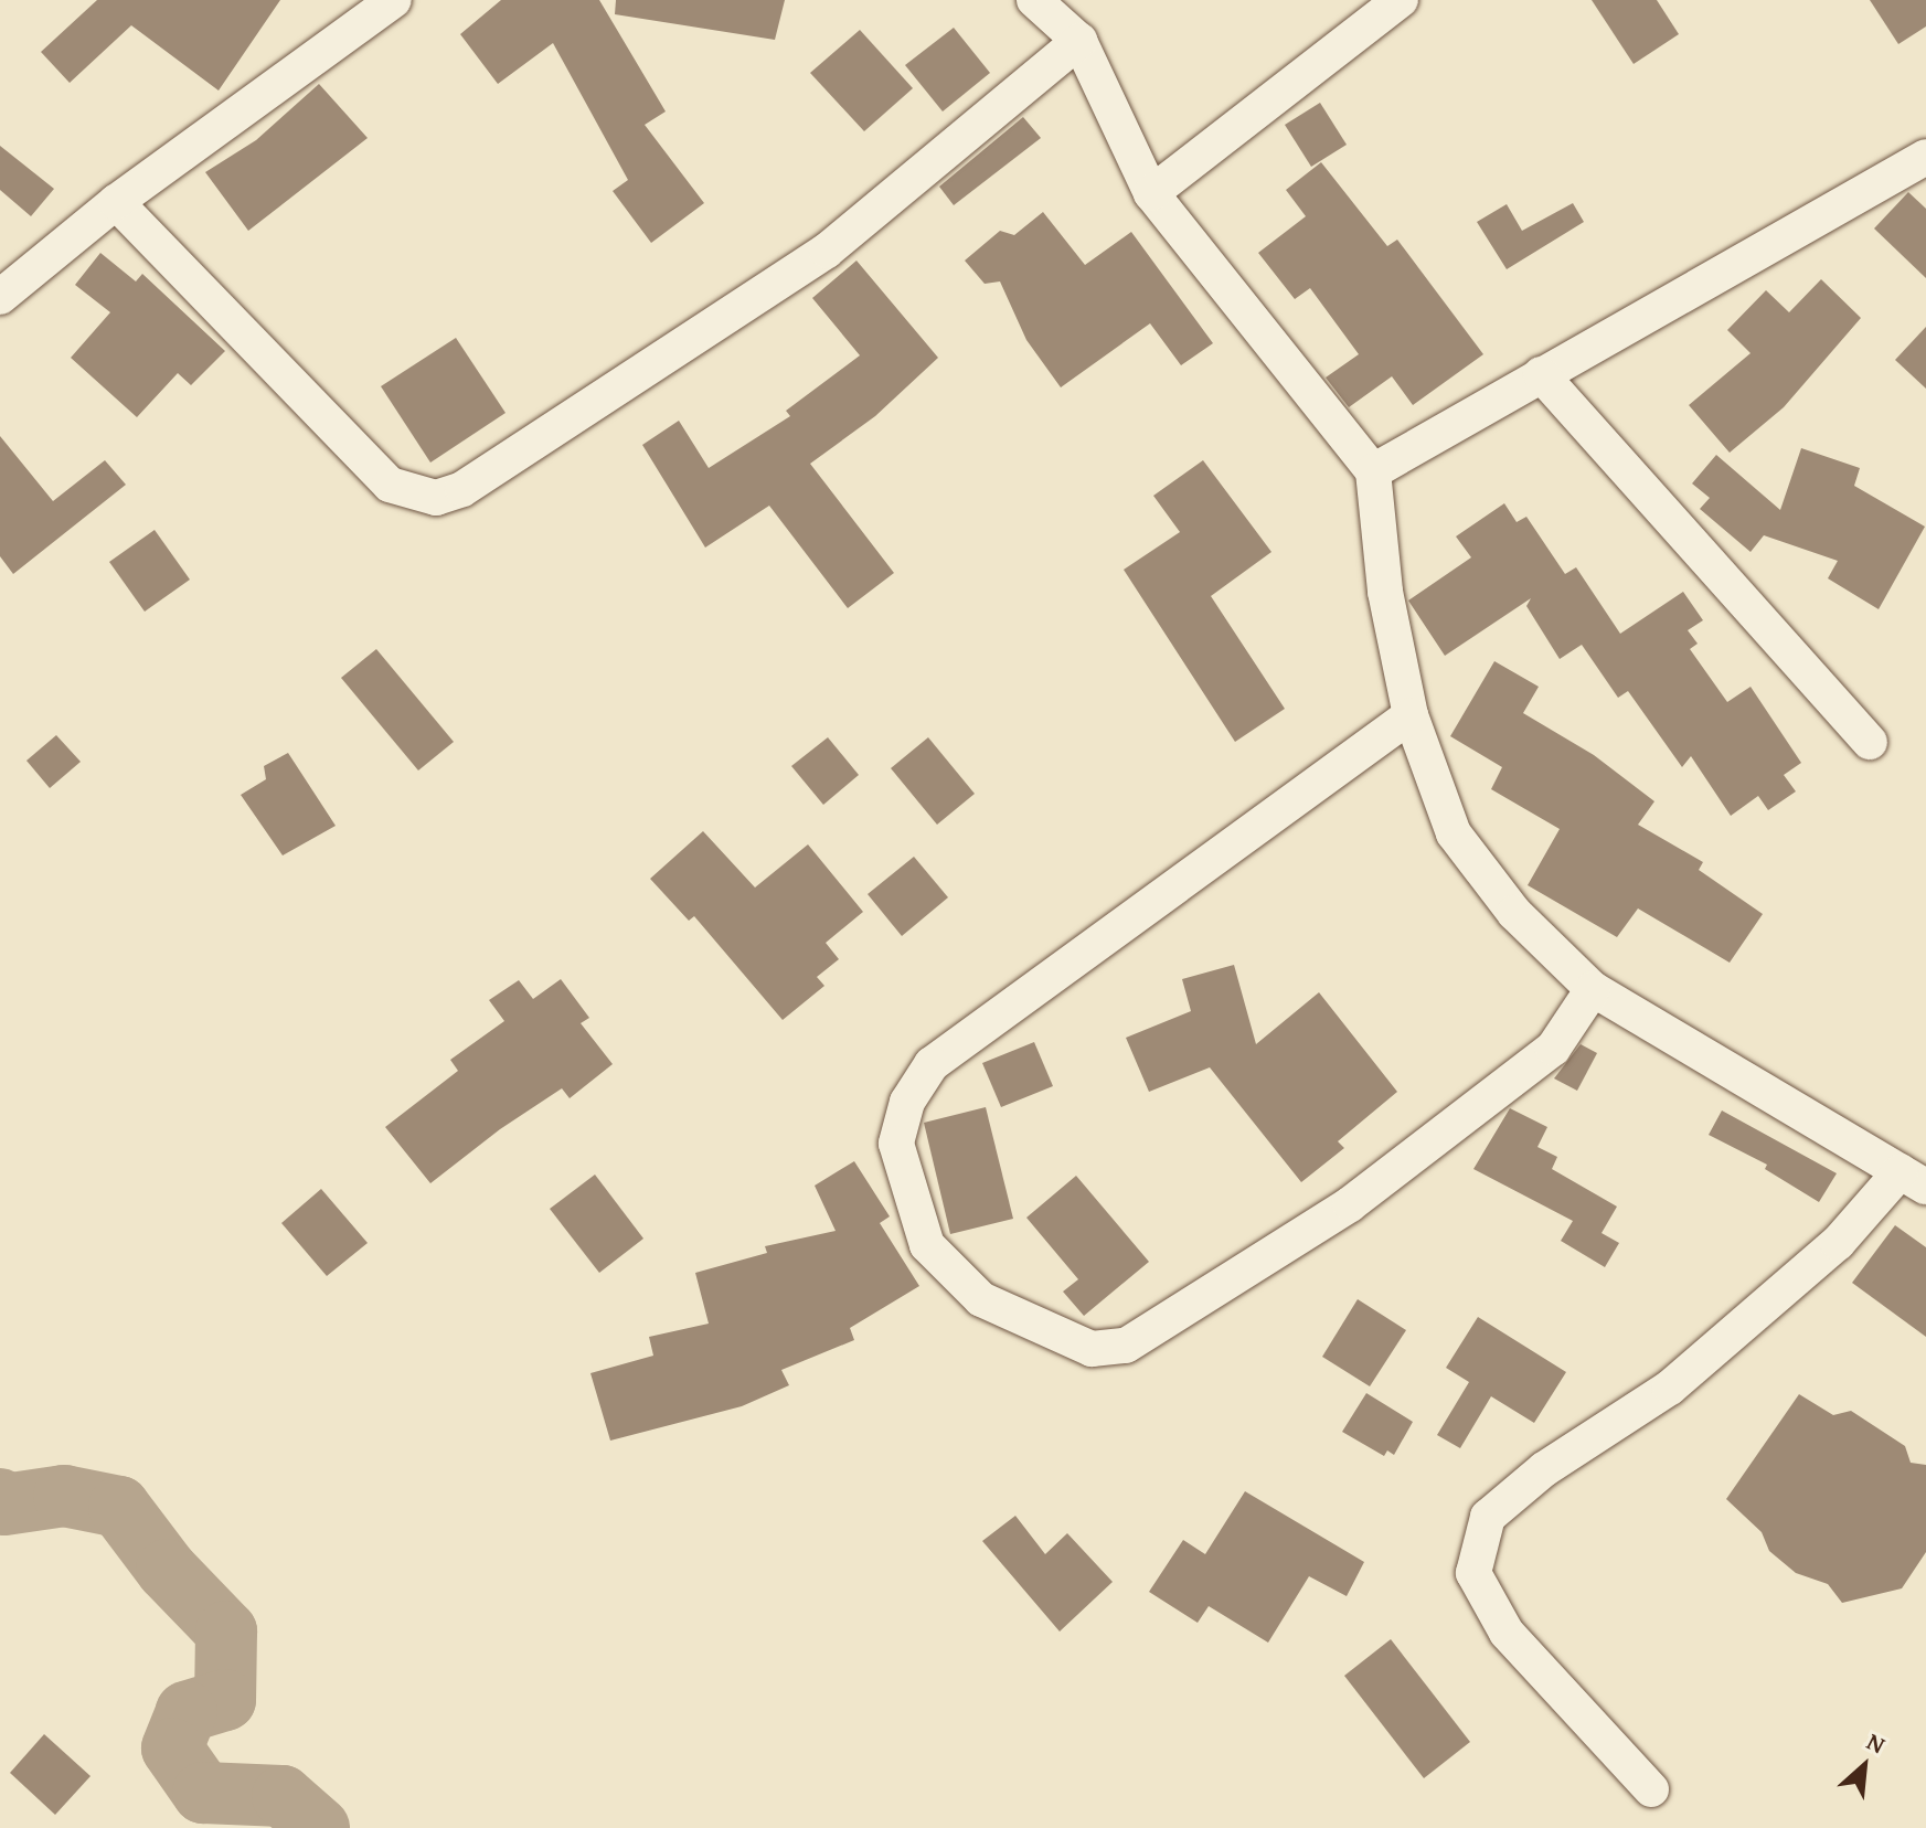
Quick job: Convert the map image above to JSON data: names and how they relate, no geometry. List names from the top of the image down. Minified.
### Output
{"north":"top right"}
